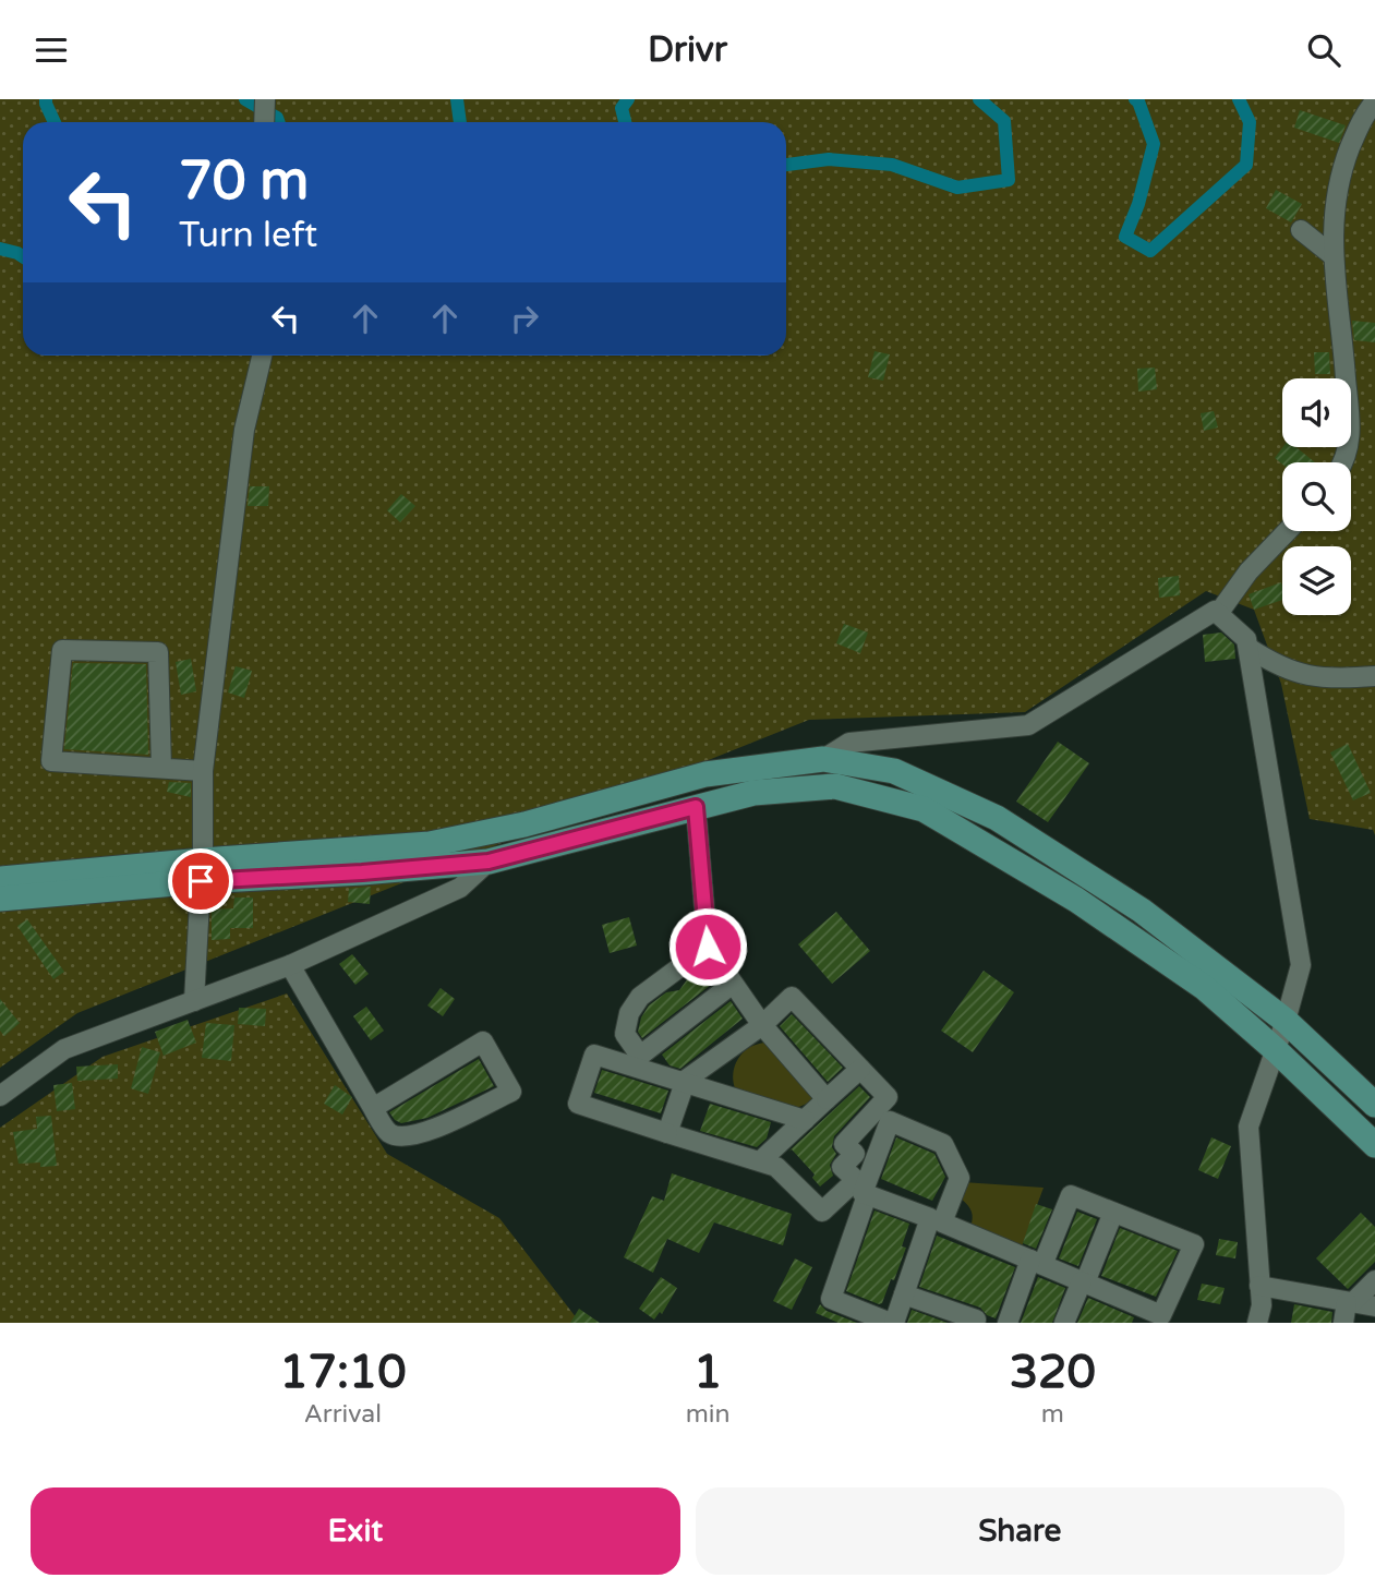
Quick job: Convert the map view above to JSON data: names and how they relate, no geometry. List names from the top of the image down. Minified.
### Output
{"page":{"header":"Drivr","turn":["70 m","Turn left"],"eta":["17:10","Arrival","1","min","320","m"],"buttons":["Exit","Share"]}}
